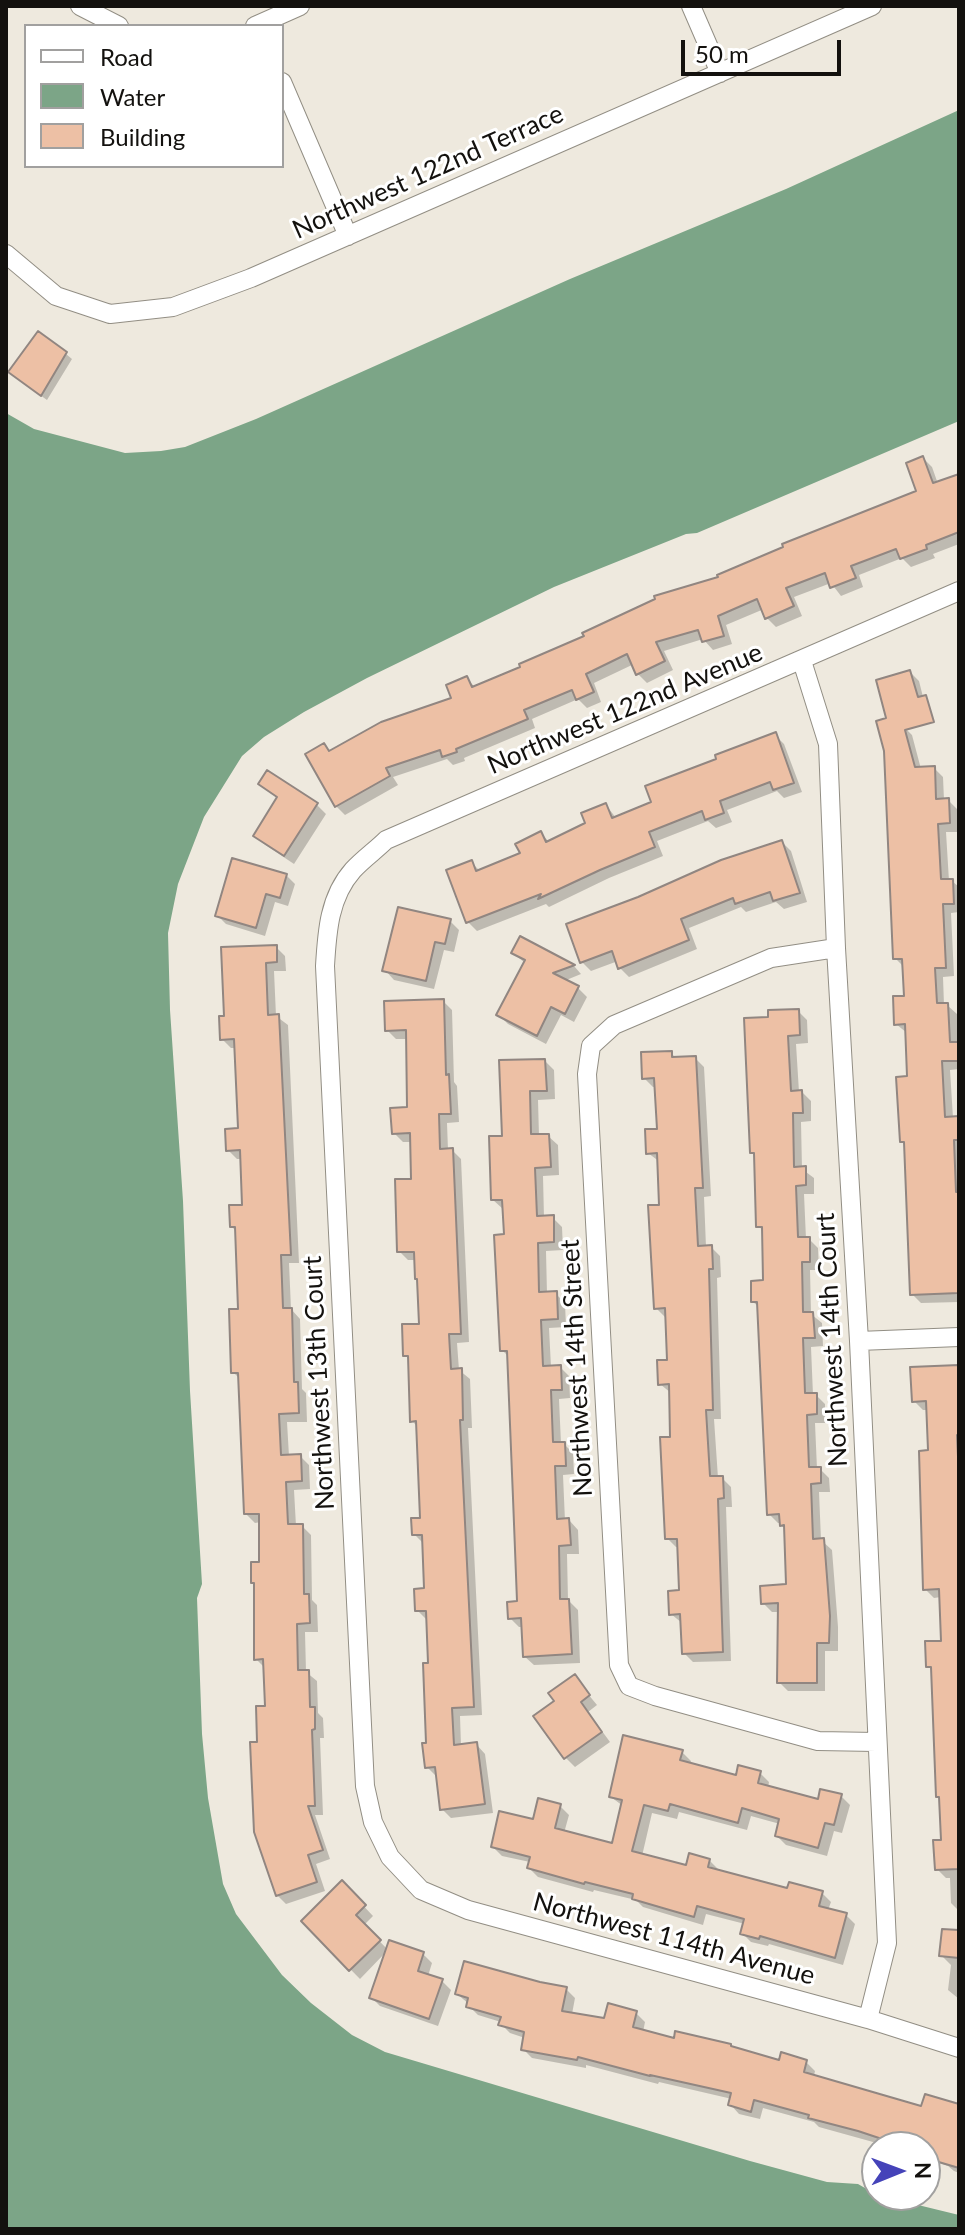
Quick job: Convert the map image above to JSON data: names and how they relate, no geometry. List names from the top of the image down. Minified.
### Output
{"streets":{"street":["Northwest 122nd Terrace","Northwest 122nd Avenue","Northwest 14th Court","Northwest 14th Street","Northwest 13th Court","Northwest 114th Avenue"]},"crossings":[["Northwest 122nd Avenue","Northwest 14th Court"],["Northwest 122nd Avenue","Northwest 13th Court"],["Northwest 14th Court","Northwest 14th Street"],["Northwest 14th Court","Northwest 114th Avenue"],["Northwest 13th Court","Northwest 114th Avenue"]],"legend":["Road","Water","Building"],"scale_bar":"50 m","north":"right"}
